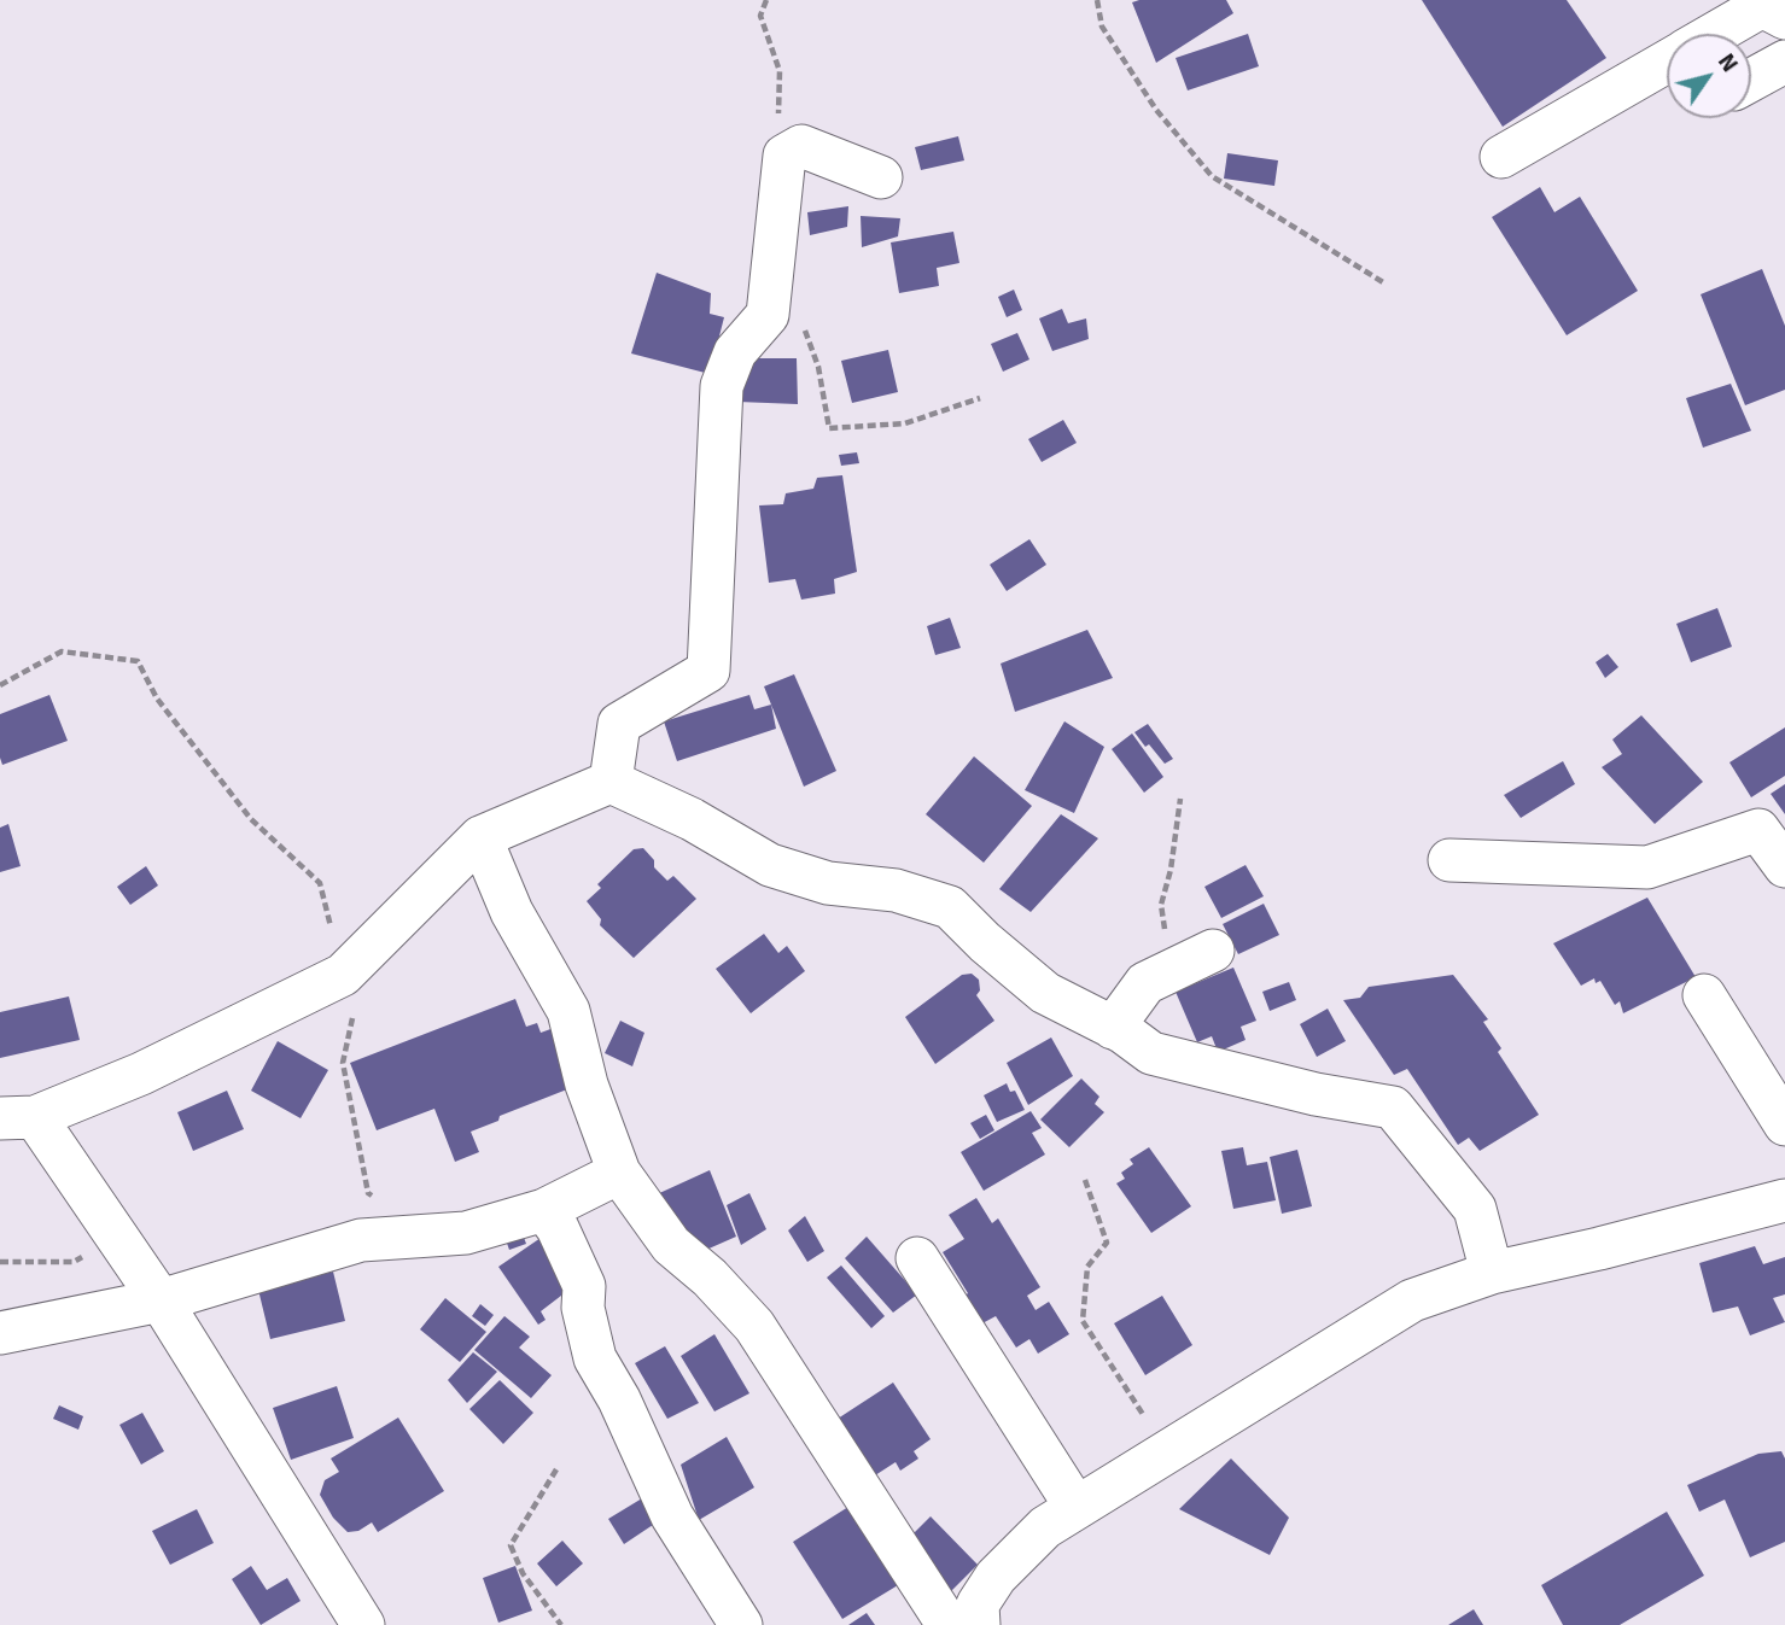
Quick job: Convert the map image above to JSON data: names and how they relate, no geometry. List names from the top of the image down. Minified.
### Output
{"north":"top right"}
